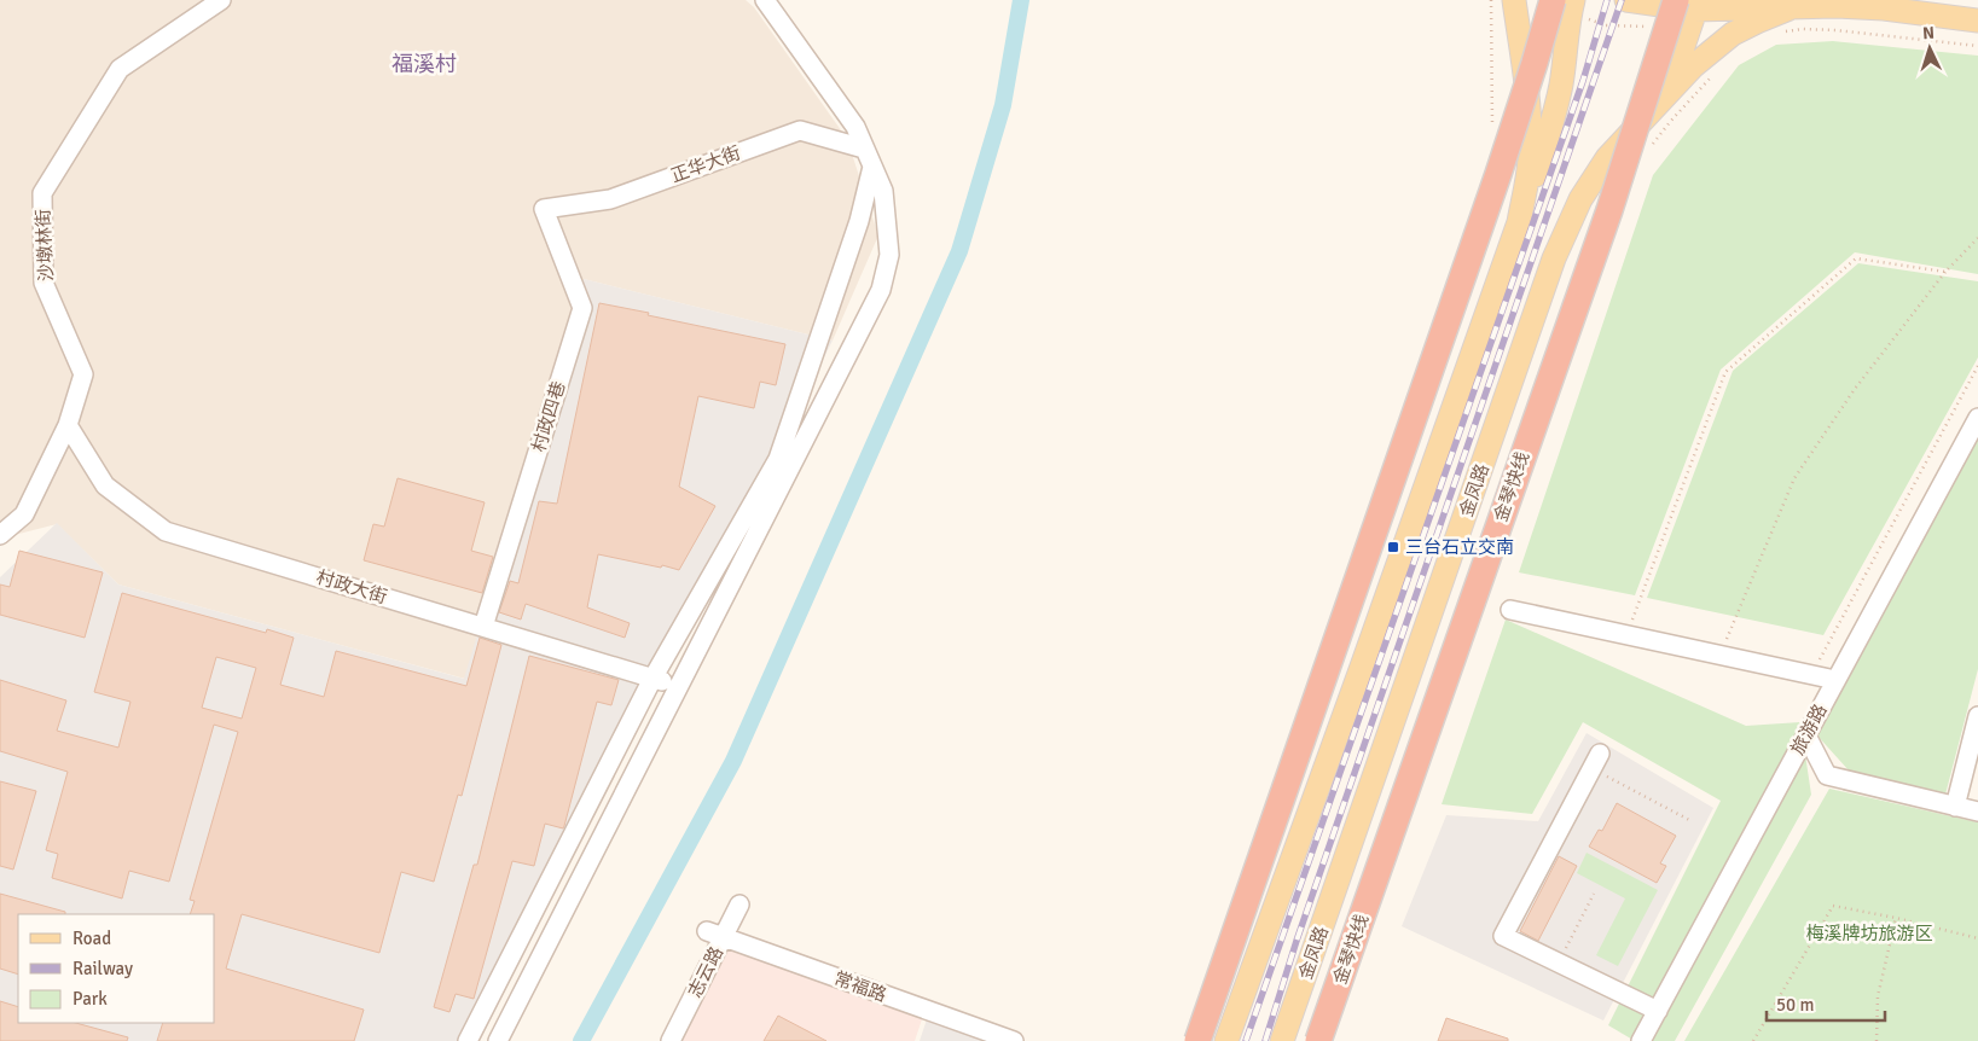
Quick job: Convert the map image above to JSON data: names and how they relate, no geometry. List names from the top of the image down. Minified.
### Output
{"streets":{"highway":["金琴快线"],"main road":["金凤路"],"street":["正华大街","沙墩林街","村政四巷","村政大街","旅游路","志云路","常福路"]},"crossings":[["正华大街","村政四巷"],["沙墩林街","村政大街"],["村政四巷","村政大街"],["金琴快线","金凤路"],["志云路","常福路"]],"districts":["福溪村"],"parks":["梅溪牌坊旅游区"],"places":{"transit":["三台石立交南"]},"legend":["Road","Railway","Park"],"scale_bar":"50 m","north":"top"}
